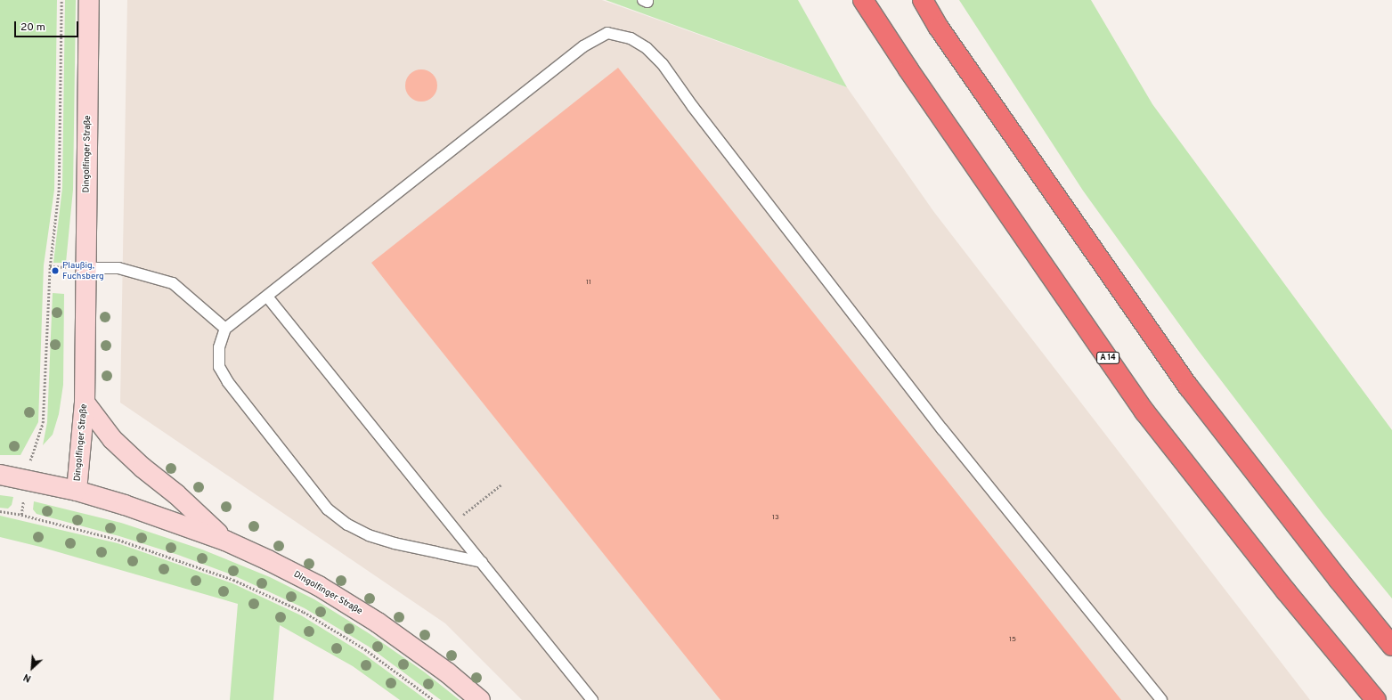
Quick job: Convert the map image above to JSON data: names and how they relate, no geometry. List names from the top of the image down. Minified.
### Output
{"streets":{"highway":["A 14"],"street":["Dingolfinger Straße"]},"places":["Plaußig, Fuchsberg"],"house_numbers":["11","13","15"],"scale_bar":"20 m","north":"bottom left"}
